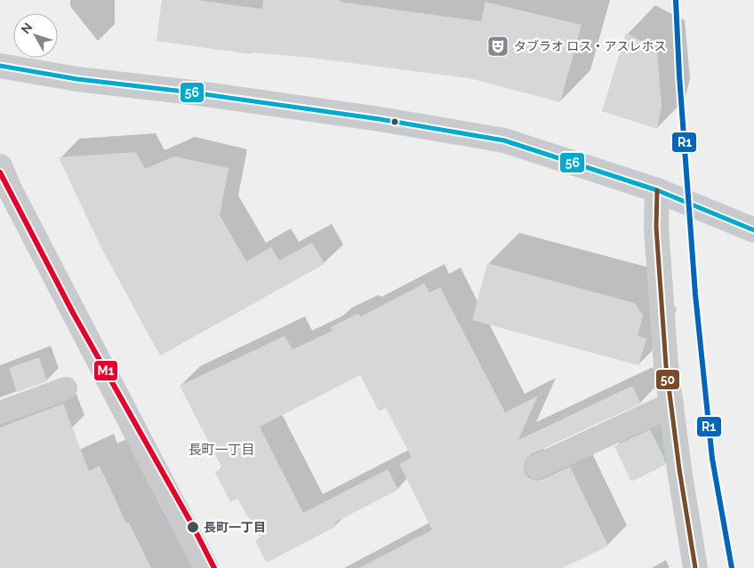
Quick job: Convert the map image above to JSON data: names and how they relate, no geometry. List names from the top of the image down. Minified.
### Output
{"districts":["長町一丁目"],"places":{"theatre":["タブラオ ロス・アスレホス"],"other":["長町一丁目"]},"lines":["transit line R1","transit line 56","transit line M1","transit line 50"],"north":"top left"}
